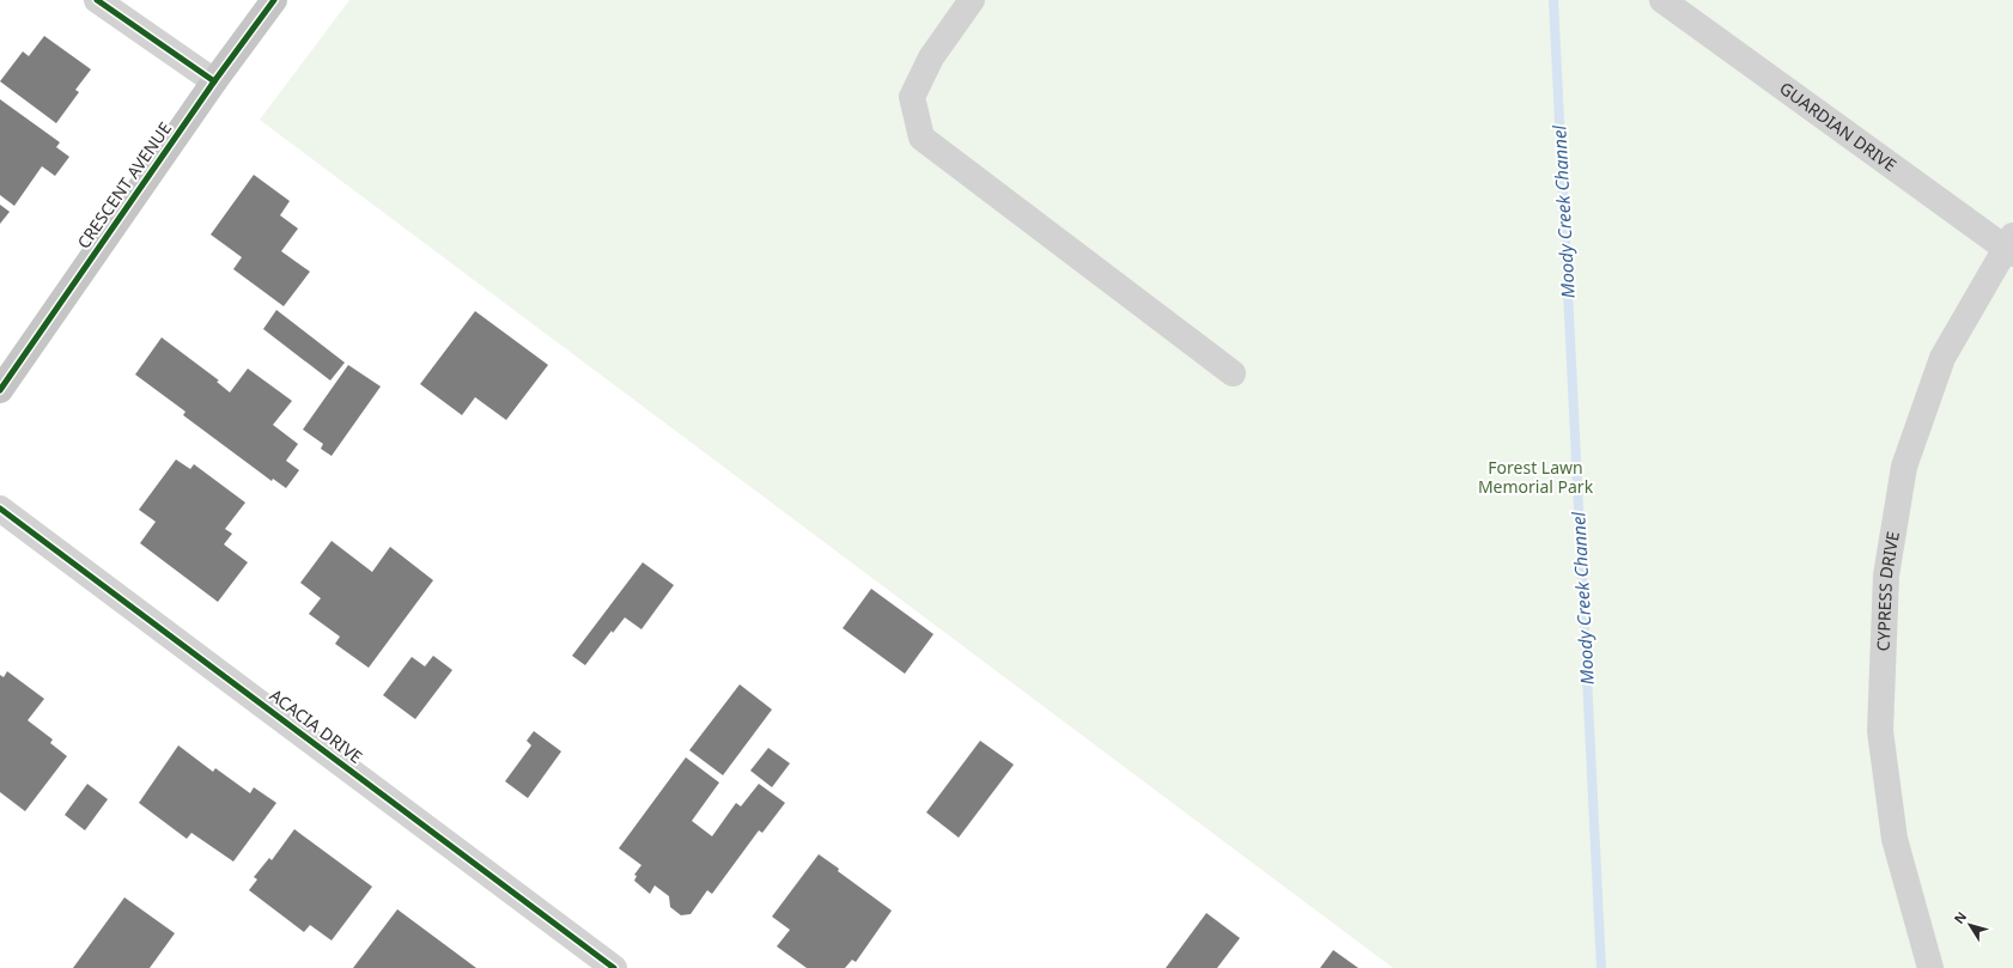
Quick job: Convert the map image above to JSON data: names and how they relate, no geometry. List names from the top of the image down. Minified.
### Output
{"streets":{"main road":["CRESCENT AVENUE"],"street":["GUARDIAN DRIVE","CYPRESS DRIVE","ACACIA DRIVE"]},"crossings":[["GUARDIAN DRIVE","CYPRESS DRIVE"]],"water":["Moody Creek Channel"],"parks":["Forest Lawn Memorial Park"],"north":"top left"}
